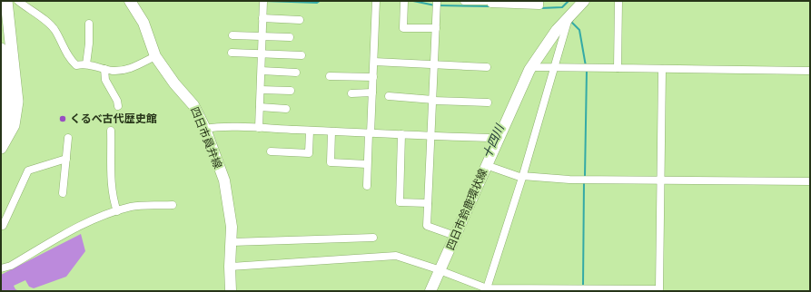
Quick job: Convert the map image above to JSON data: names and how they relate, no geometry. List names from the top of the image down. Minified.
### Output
{"streets":{"main road":["四日市員弁線","四日市鈴鹿環状線"]},"water":["十四川"],"places":["くるべ古代歴史館"]}
